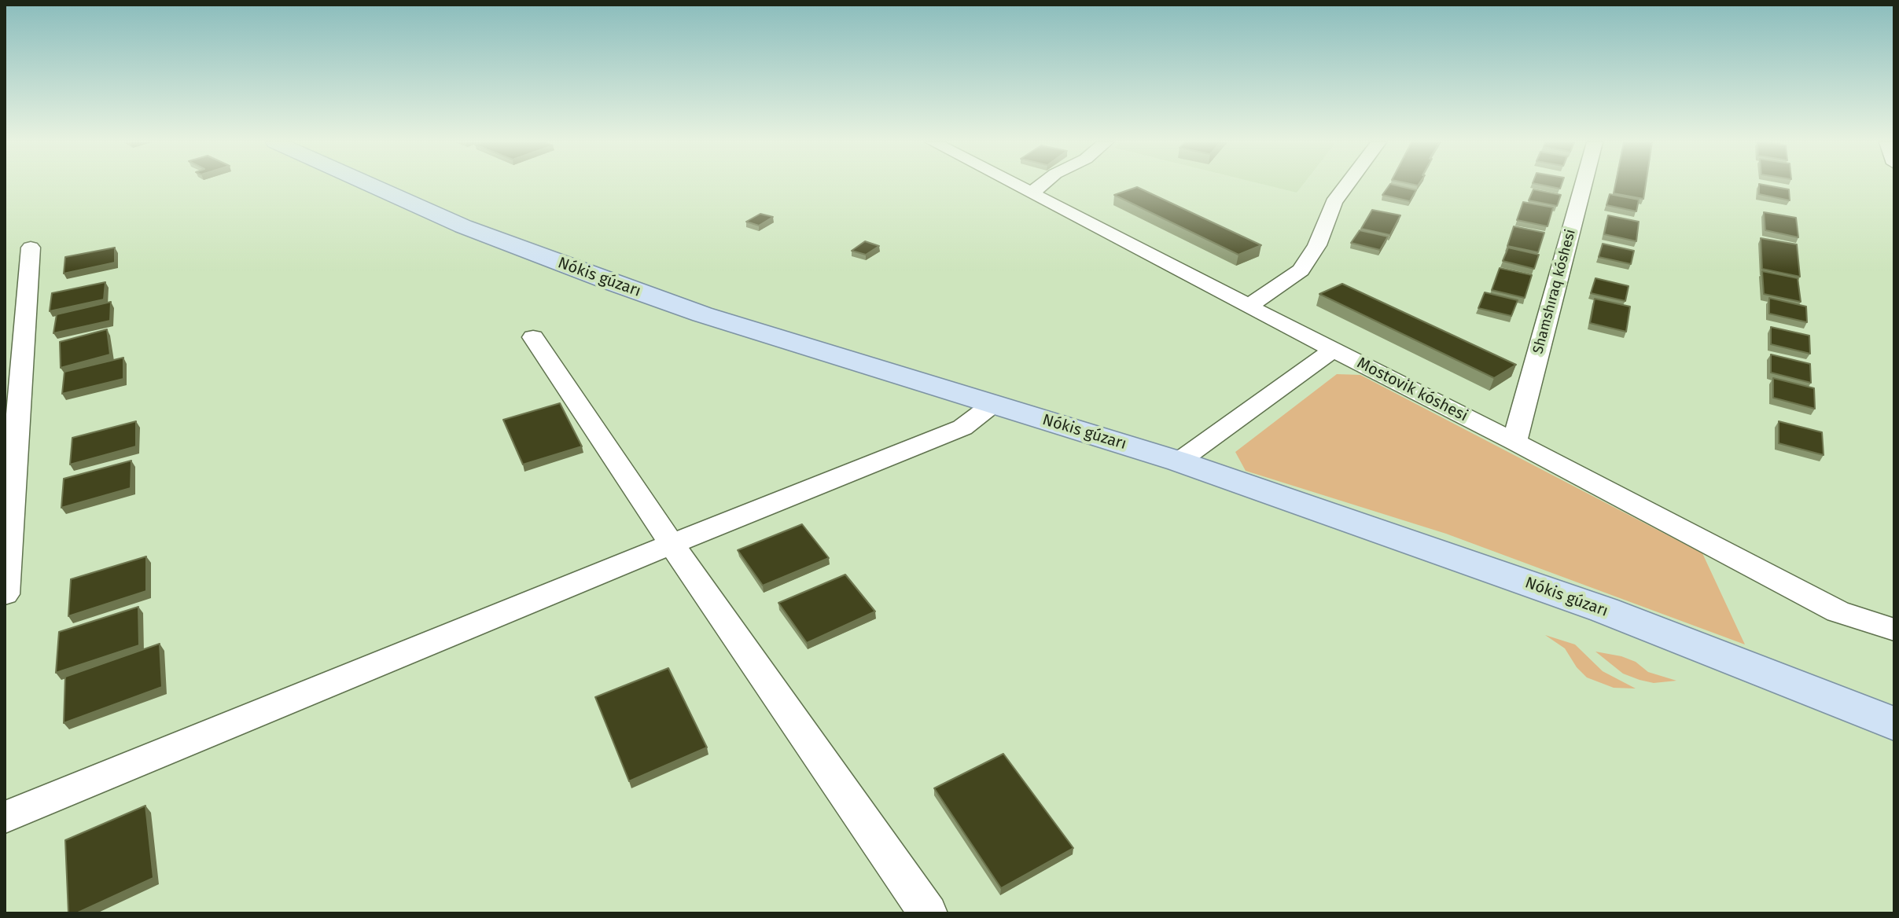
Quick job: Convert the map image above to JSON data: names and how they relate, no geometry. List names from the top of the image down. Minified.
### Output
{"streets":{"main road":["Nókis gúzarı"],"street":["Shamshıraq kóshesi","Mostovik kóshesi"]},"crossings":[["Shamshıraq kóshesi","Mostovik kóshesi"]]}
